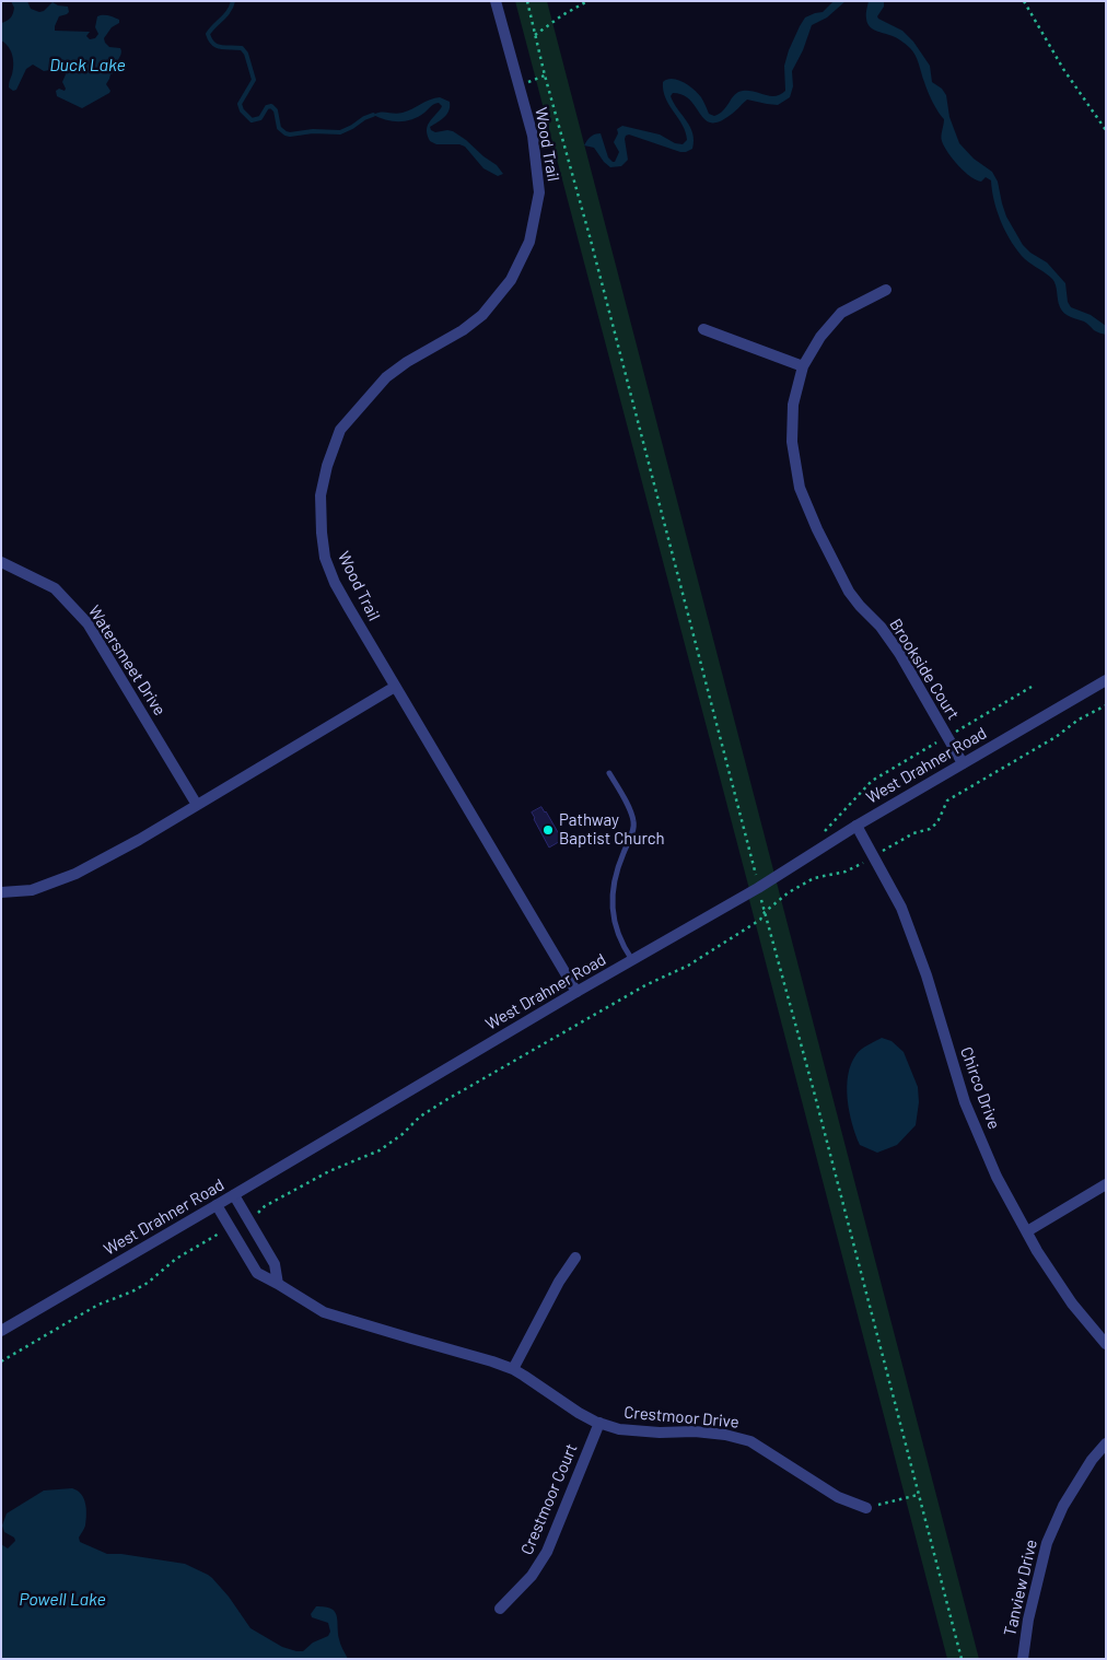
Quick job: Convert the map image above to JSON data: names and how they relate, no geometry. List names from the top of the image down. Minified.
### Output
{"streets":{"street":["Wood Trail","Watersmeet Drive","Brookside Court","West Drahner Road","Chirco Drive","Crestmoor Drive","Crestmoor Court","Tanview Drive"]},"crossings":[["Wood Trail","West Drahner Road"],["Brookside Court","West Drahner Road"],["West Drahner Road","Chirco Drive"],["West Drahner Road","Crestmoor Drive"],["Crestmoor Drive","Crestmoor Court"]],"water":["Duck Lake","Powell Lake"],"places":["Pathway Baptist Church"]}
